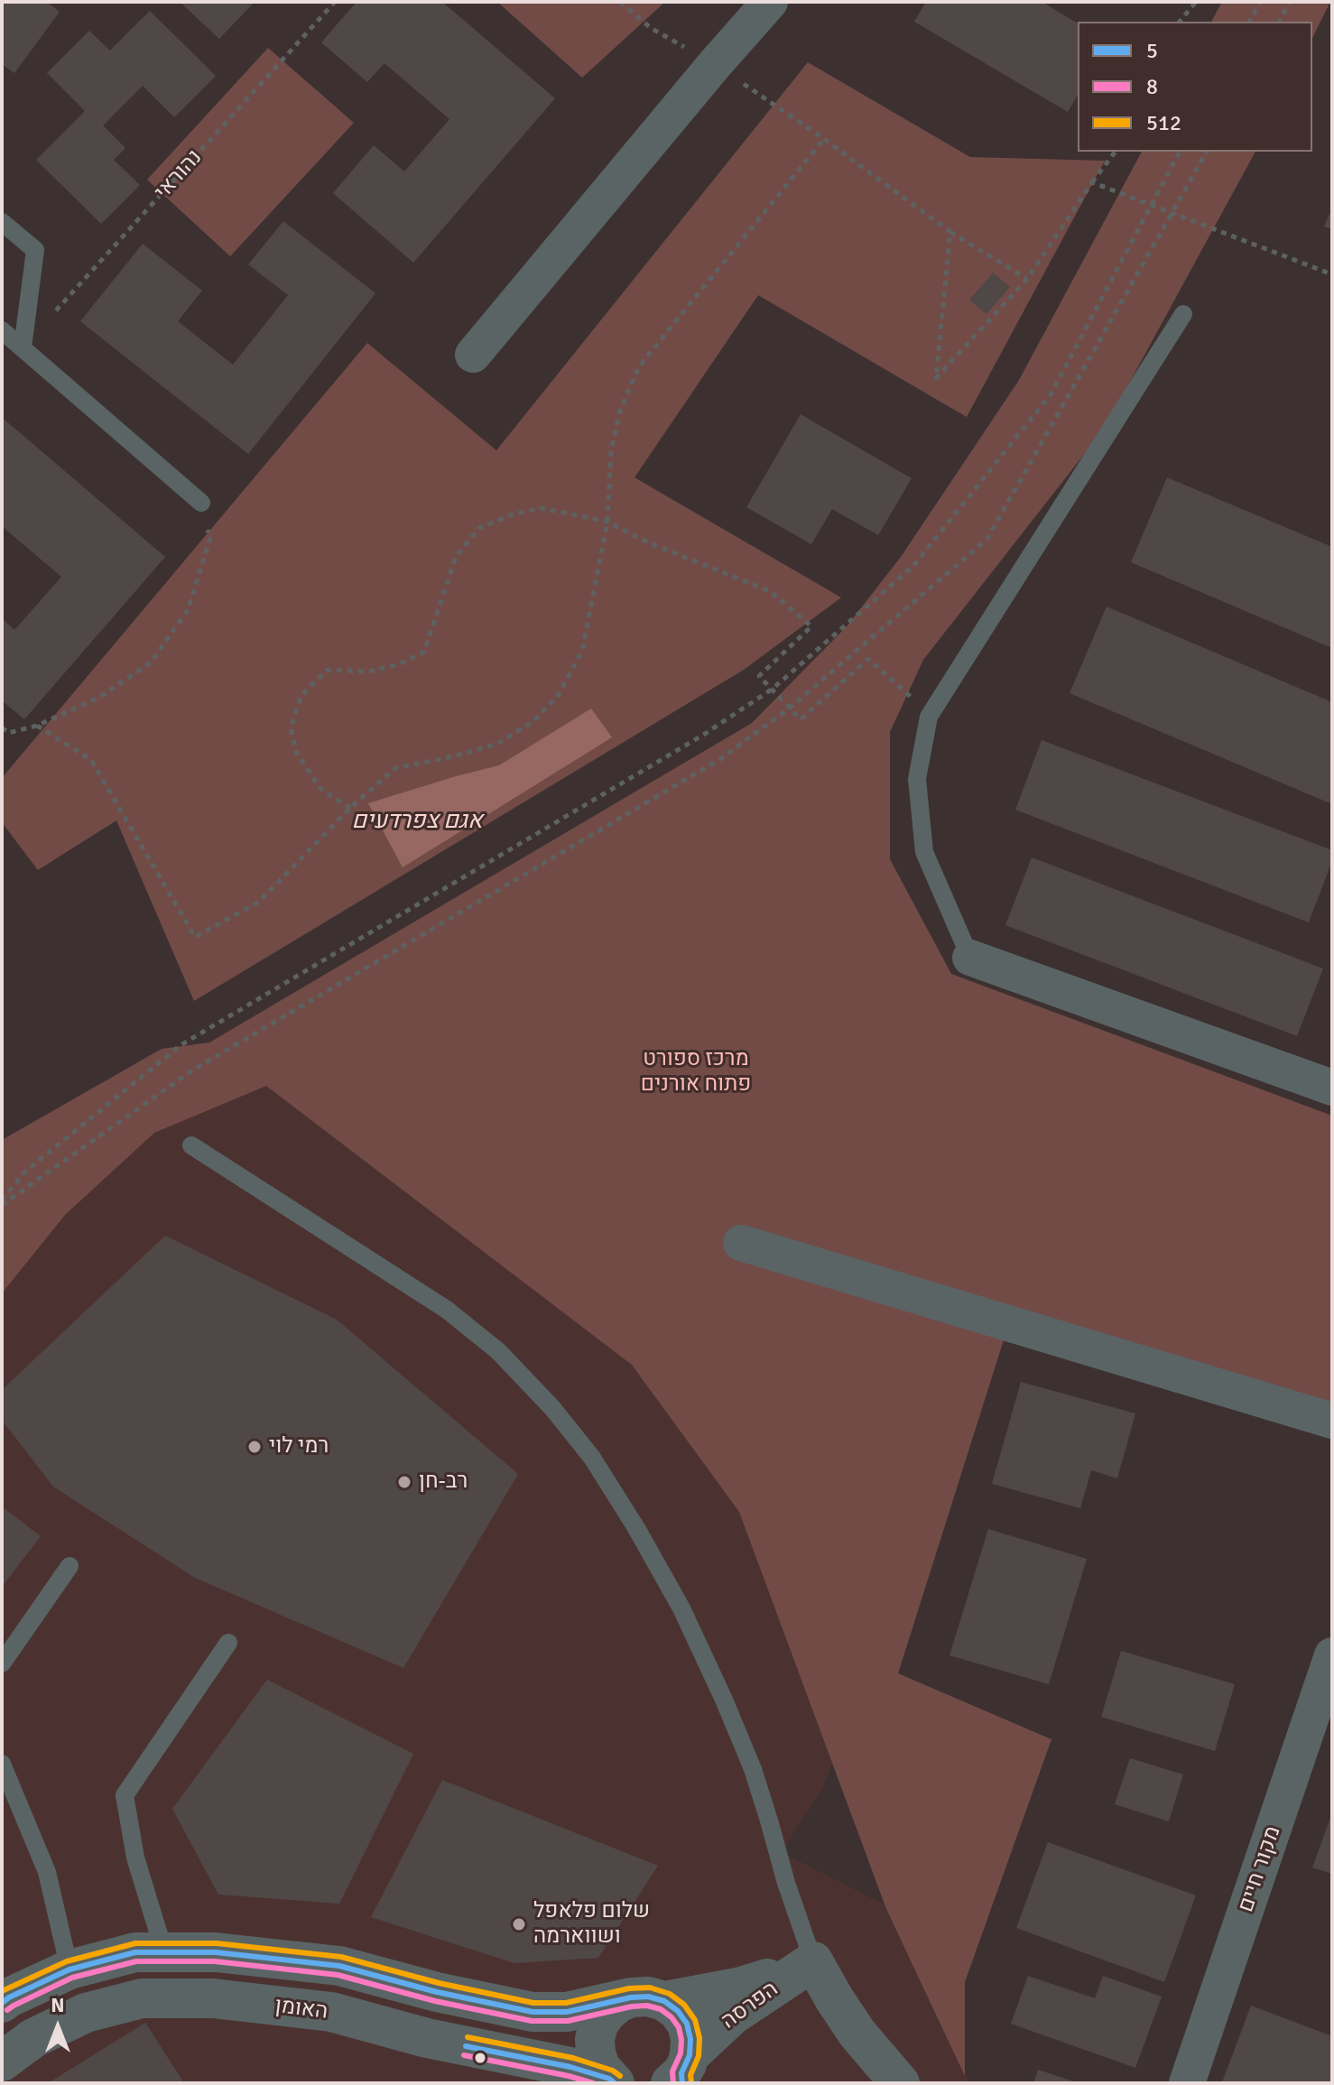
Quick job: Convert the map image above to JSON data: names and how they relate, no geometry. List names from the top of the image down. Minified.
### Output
{"streets":{"street":["מקור חיים","הפרסה","האומן"],"path":["נהוראי"]},"water":["אגם צפרדעים"],"parks":["מרכז ספורט פתוח אורנים"],"places":["רמי לוי","רב-חן","שלום פלאפל ושווארמה"],"lines":["transit line 512","transit line 5","transit line 8"],"legend":["5","8","512"],"north":"top"}
